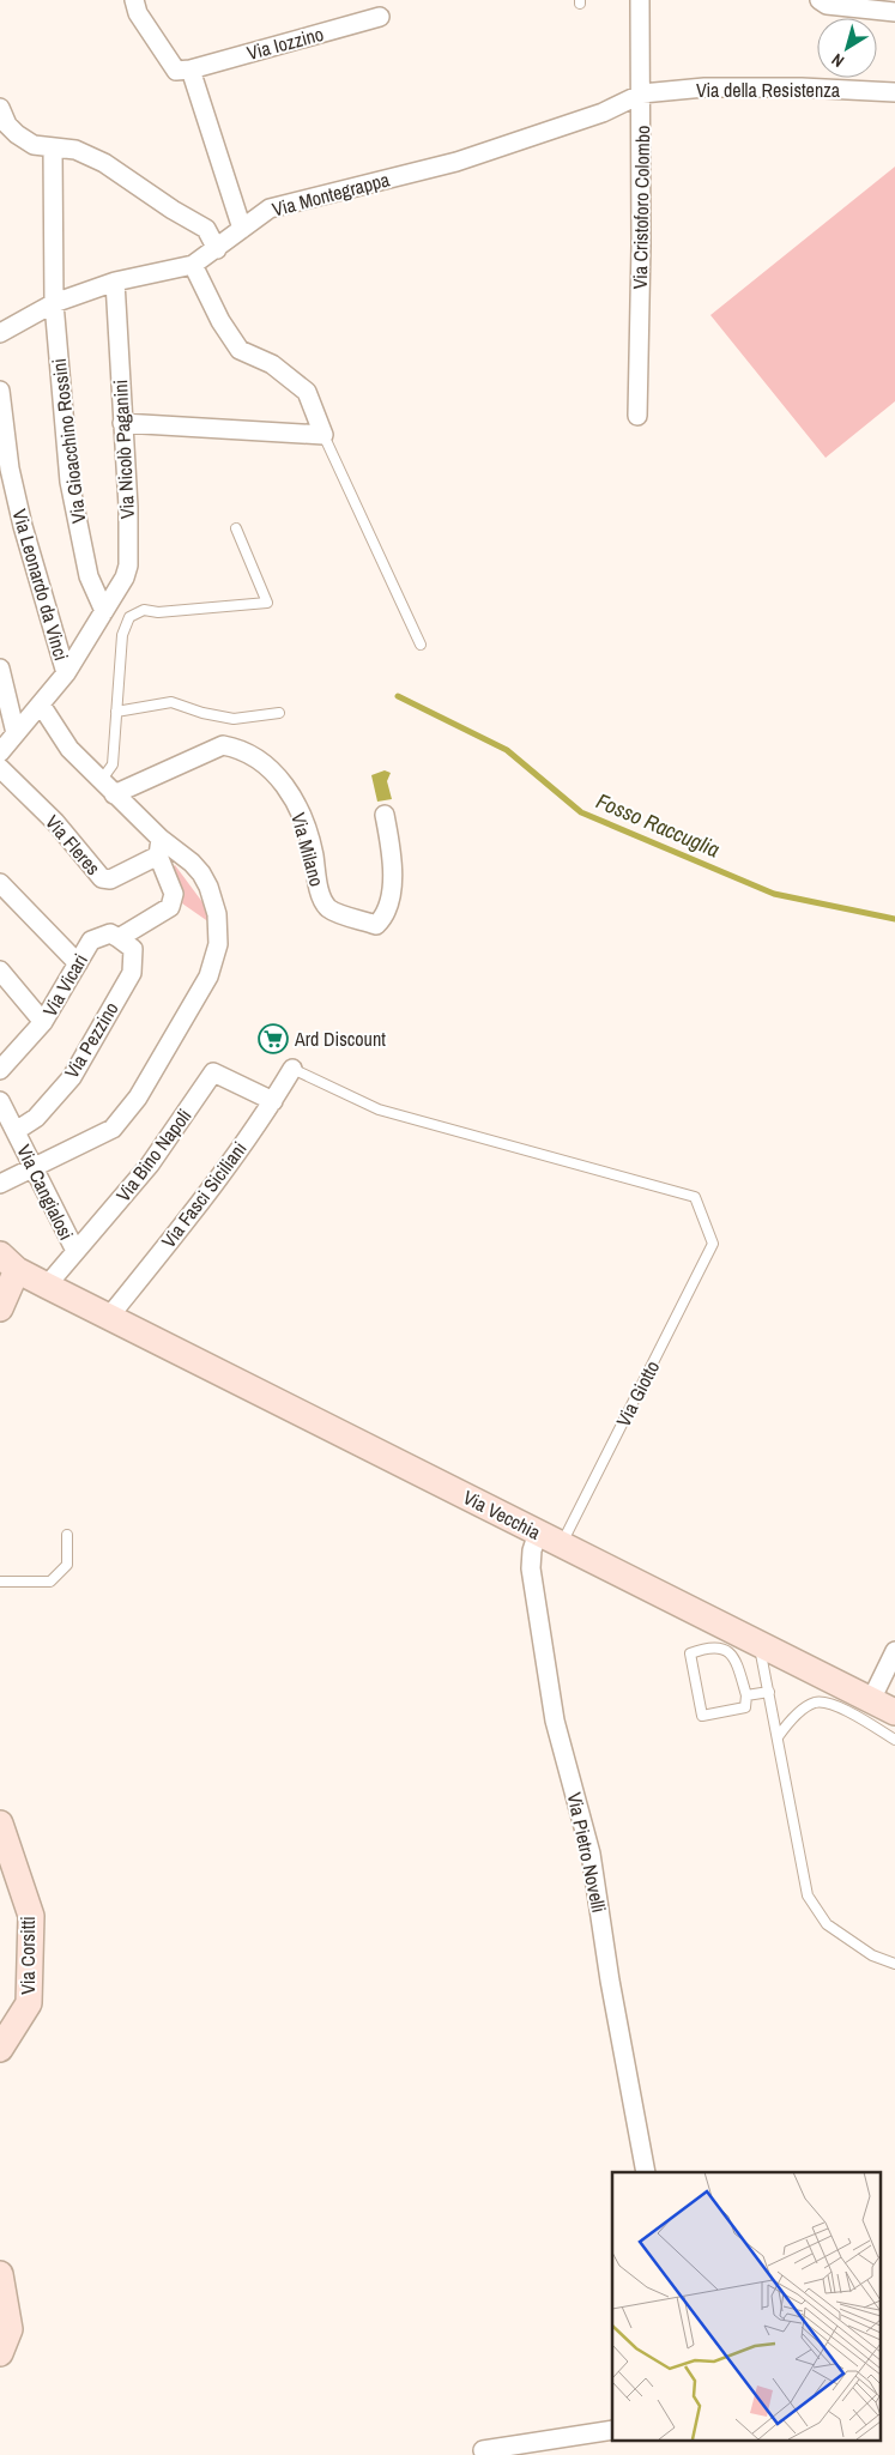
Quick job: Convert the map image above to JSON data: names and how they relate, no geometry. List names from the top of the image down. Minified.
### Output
{"streets":{"street":["Via Iozzino","Via della Resistenza","Via Montegrappa","Via Cristoforo Colombo","Via Gioacchino Rossini","Via Nicolò Paganini","Via Leonardo da Vinci","Via Fleres","Via Milano","Via Vicari","Via Pezzino","Via Bino Napoli","Via Cangialosi","Via Fasci Siciliani","Via Vecchia","Via Pietro Novelli","Via Corsitti"],"lane":["Via Giotto"]},"crossings":[["Via della Resistenza","Via Montegrappa"],["Via della Resistenza","Via Cristoforo Colombo"],["Via Montegrappa","Via Cristoforo Colombo"],["Via Montegrappa","Via Gioacchino Rossini"],["Via Montegrappa","Via Nicolò Paganini"],["Via Gioacchino Rossini","Via Nicolò Paganini"],["Via Nicolò Paganini","Via Leonardo da Vinci"],["Via Fleres","Via Vicari"],["Via Vicari","Via Pezzino"],["Via Pezzino","Via Cangialosi"],["Via Bino Napoli","Via Cangialosi"],["Via Bino Napoli","Via Fasci Siciliani"],["Via Bino Napoli","Via Vecchia"],["Via Fasci Siciliani","Via Giotto"],["Via Fasci Siciliani","Via Vecchia"],["Via Giotto","Via Vecchia"],["Via Vecchia","Via Pietro Novelli"]],"water":["Fosso Raccuglia"],"places":{"supermarket":["Ard Discount"]},"north":"bottom left"}
